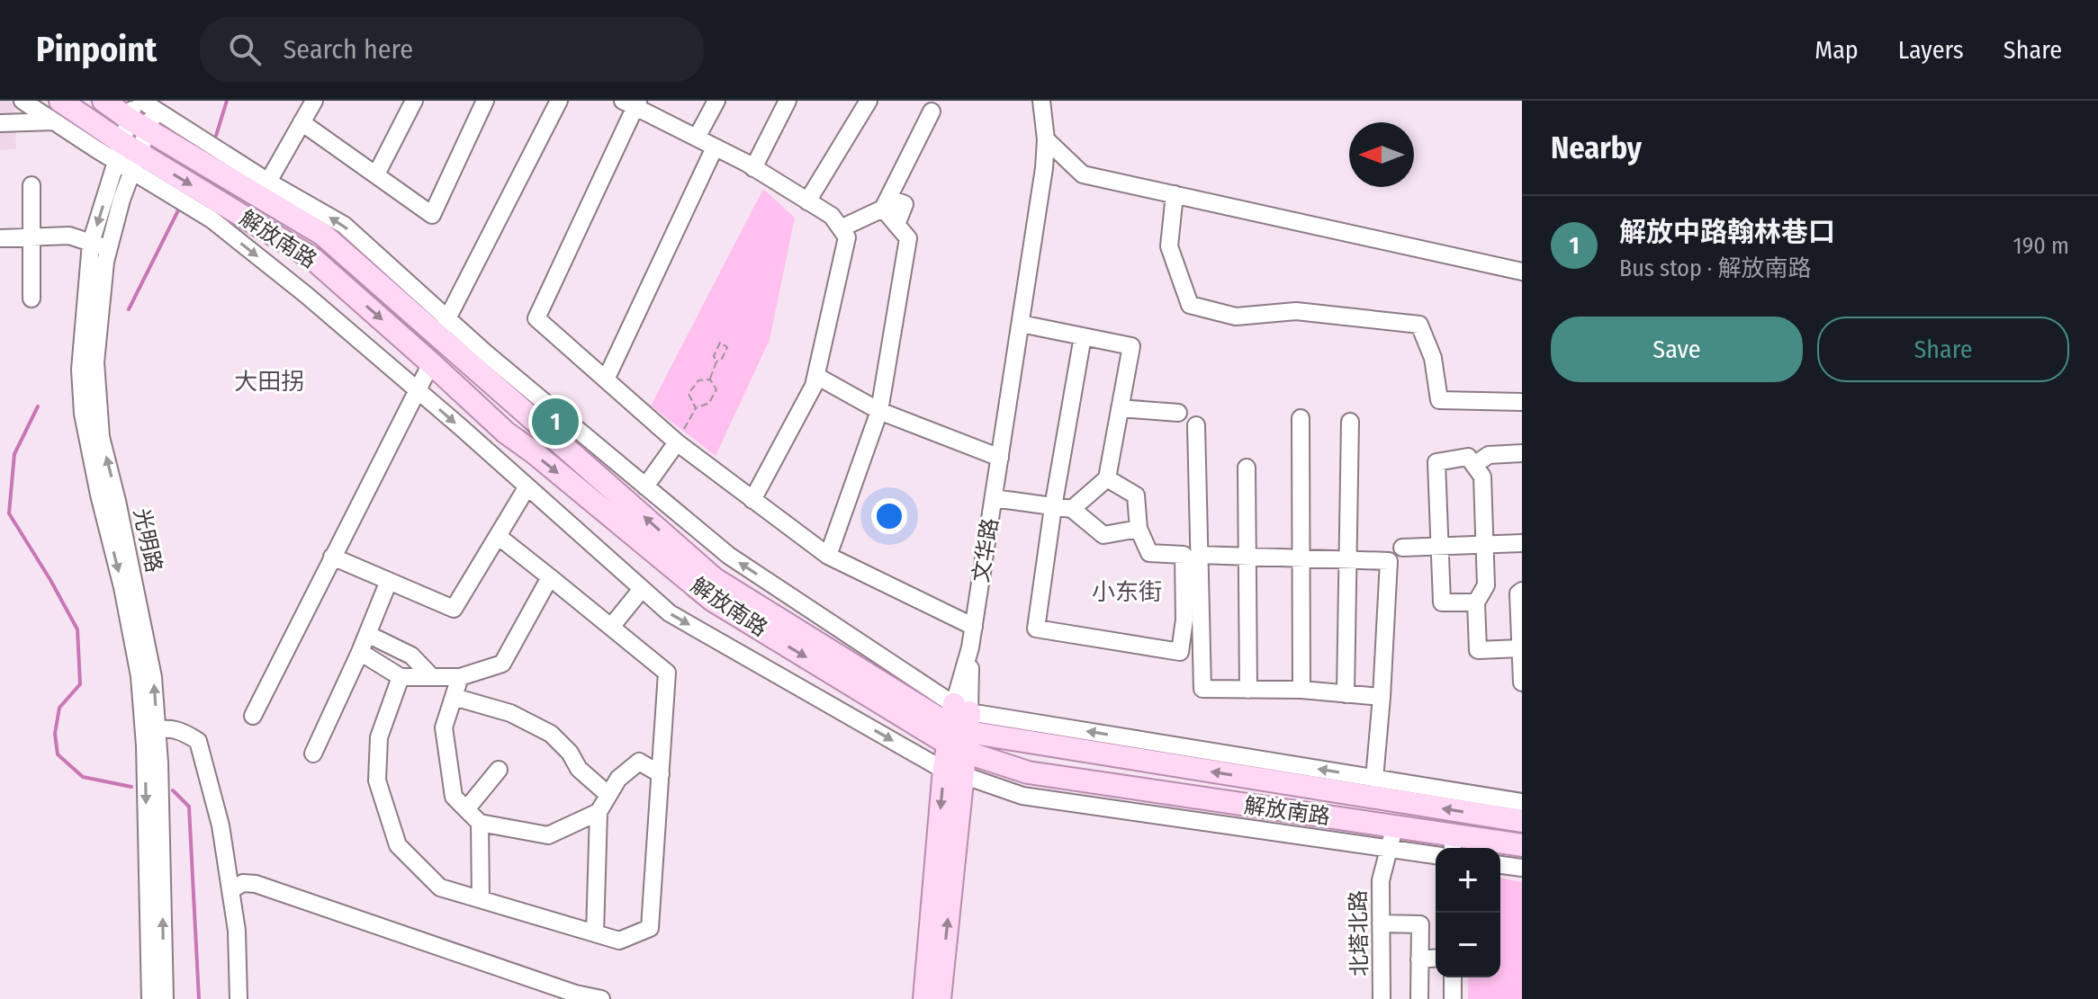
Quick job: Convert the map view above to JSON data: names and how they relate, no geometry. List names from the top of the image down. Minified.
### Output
{"streets":{"main road":["解放南路","文华路"],"street":["光明路","北塔北路"]},"crossings":[["解放南路","光明路"],["解放南路","文华路"],["解放南路","北塔北路"]],"districts":["大田拐","小东街"],"north":"left","page":{"header":"Pinpoint","search":"Search here","nav":["Map","Layers","Share"],"heading":"Nearby","list":[{"mark":"1","name":"解放中路翰林巷口","note":"Bus stop · 解放南路","value":"190 m"}],"buttons":["Save","Share"],"pins":"1","map_buttons":["+","−"]}}
